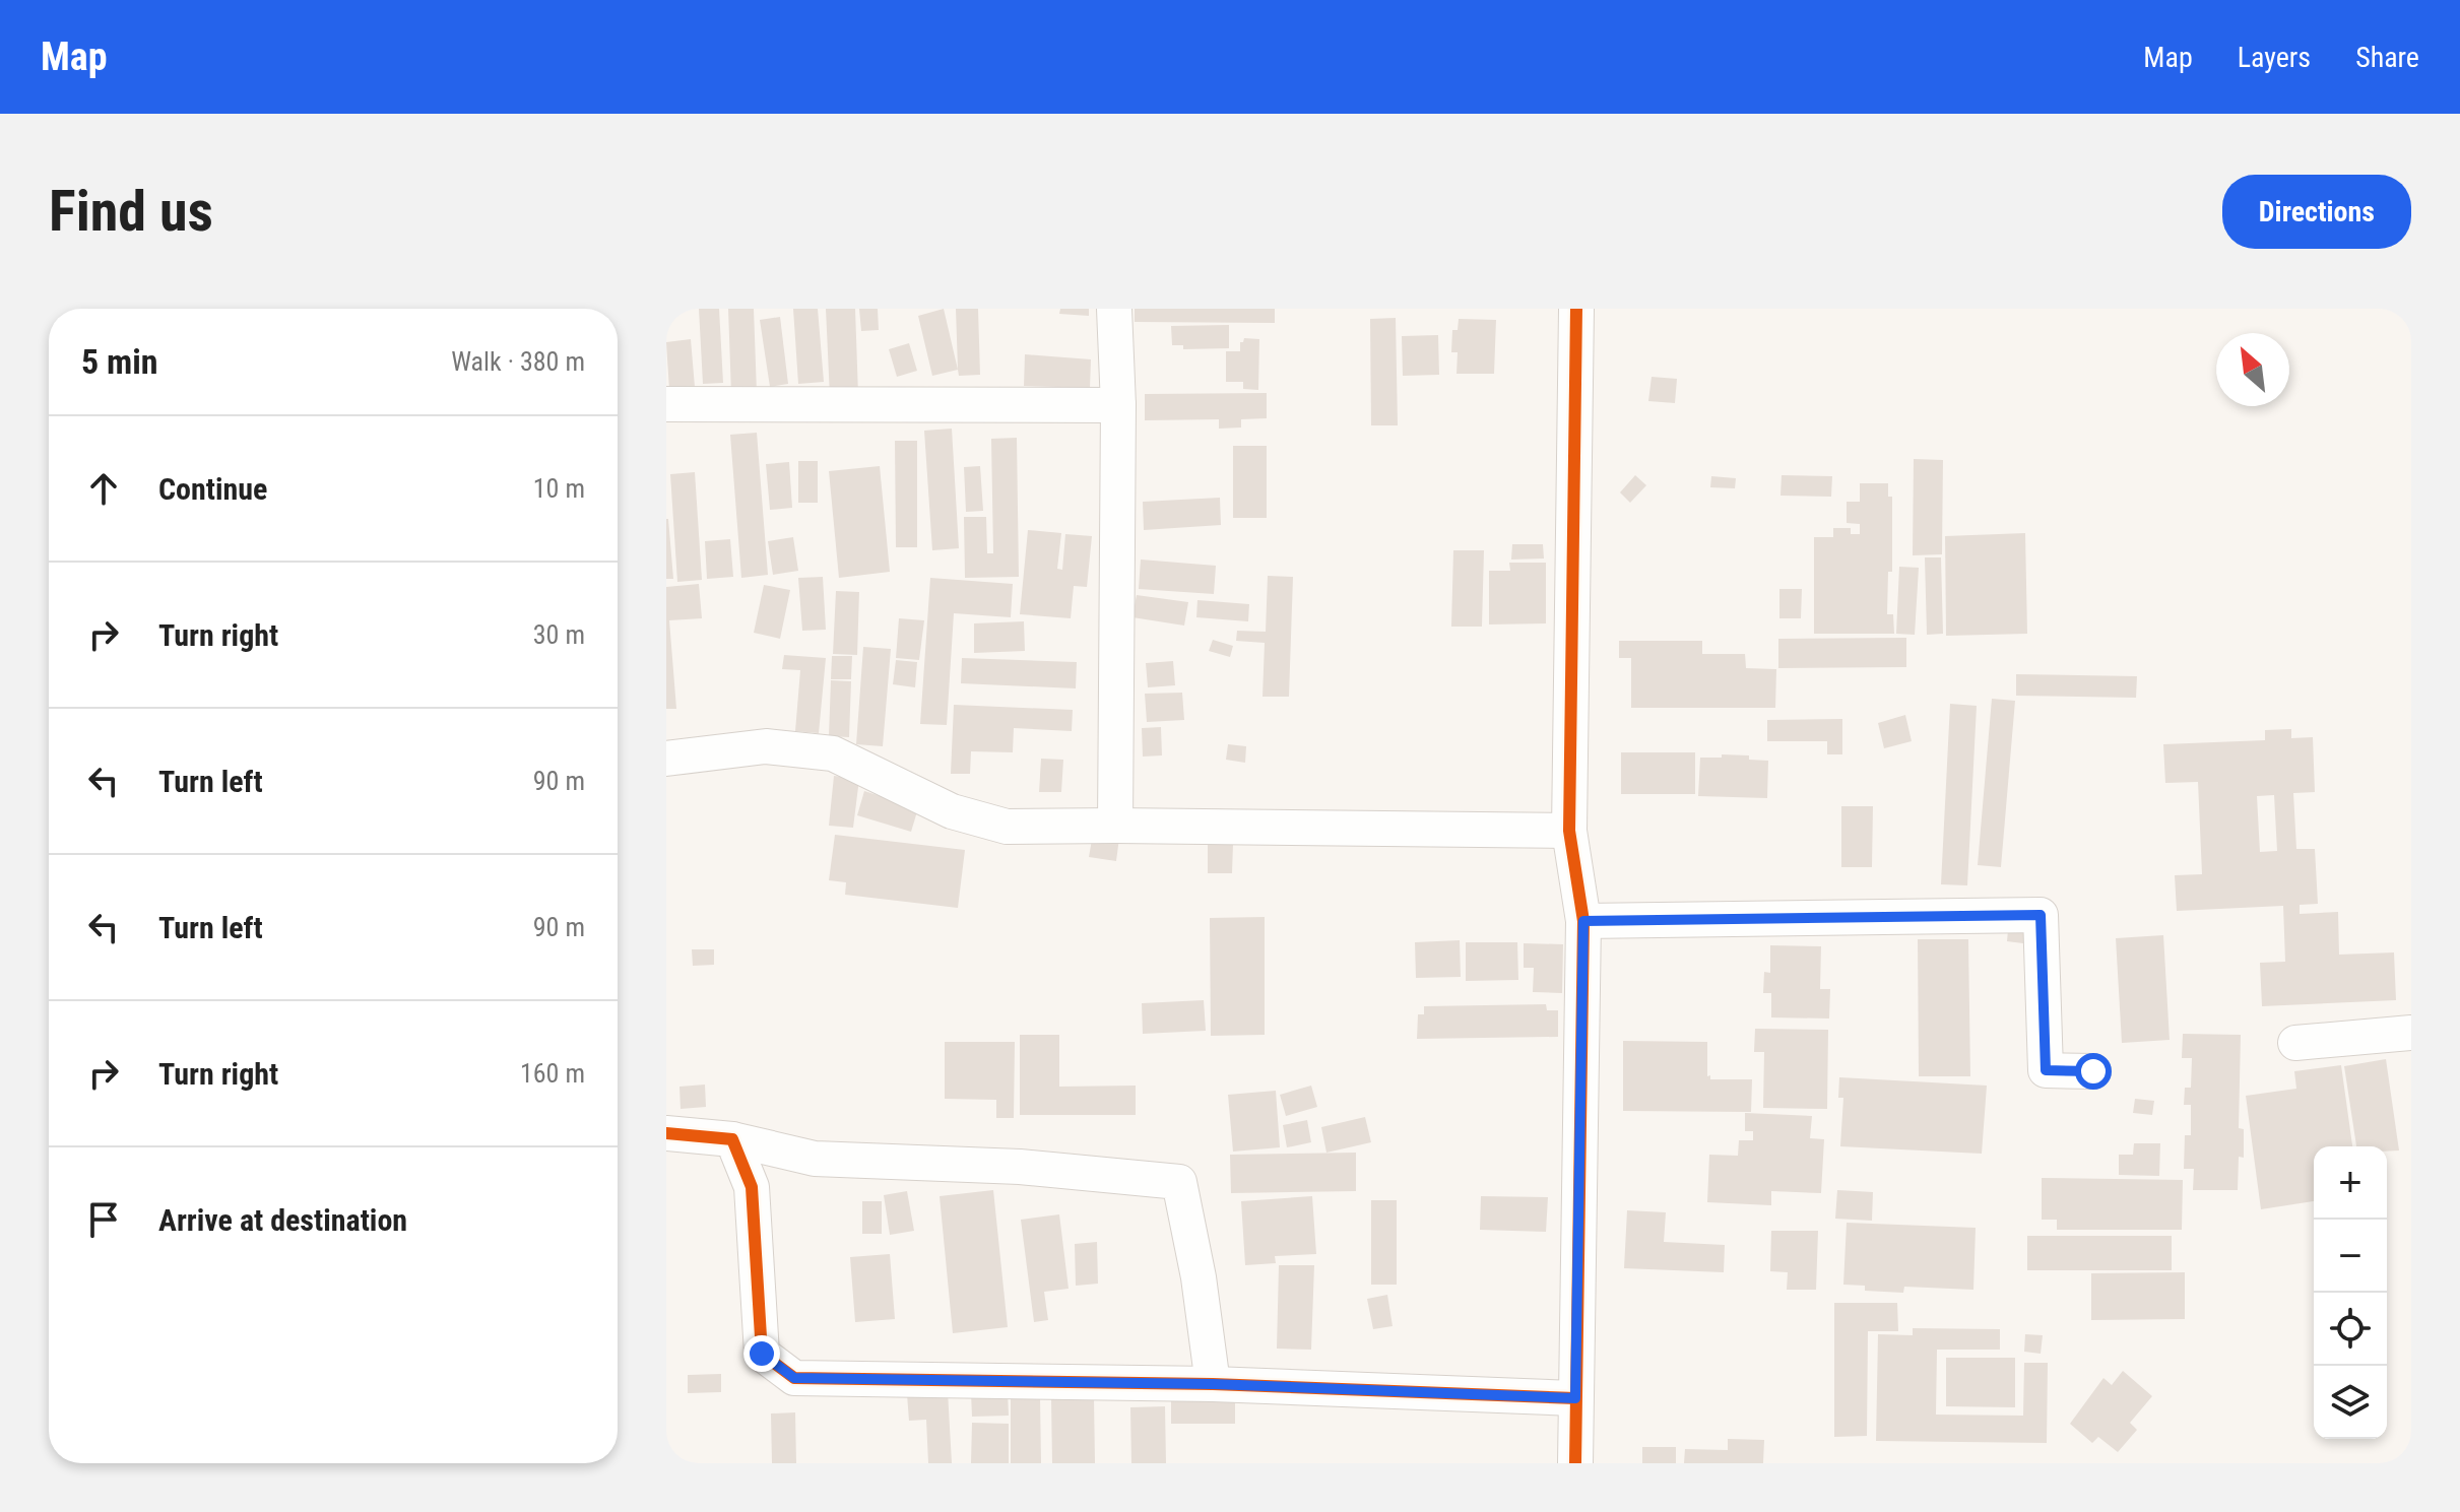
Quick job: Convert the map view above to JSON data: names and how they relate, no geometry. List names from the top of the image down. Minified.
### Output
{"north":"top left","page":{"header":"Map","nav":["Map","Layers","Share"],"buttons":"Directions","title":"Find us","heading":["5 min","Walk · 380 m"],"list":[["Continue","10 m"],["Turn right","30 m"],["Turn left","90 m"],["Turn left","90 m"],["Turn right","160 m"],"Arrive at destination"],"map_buttons":["+","−"]}}
